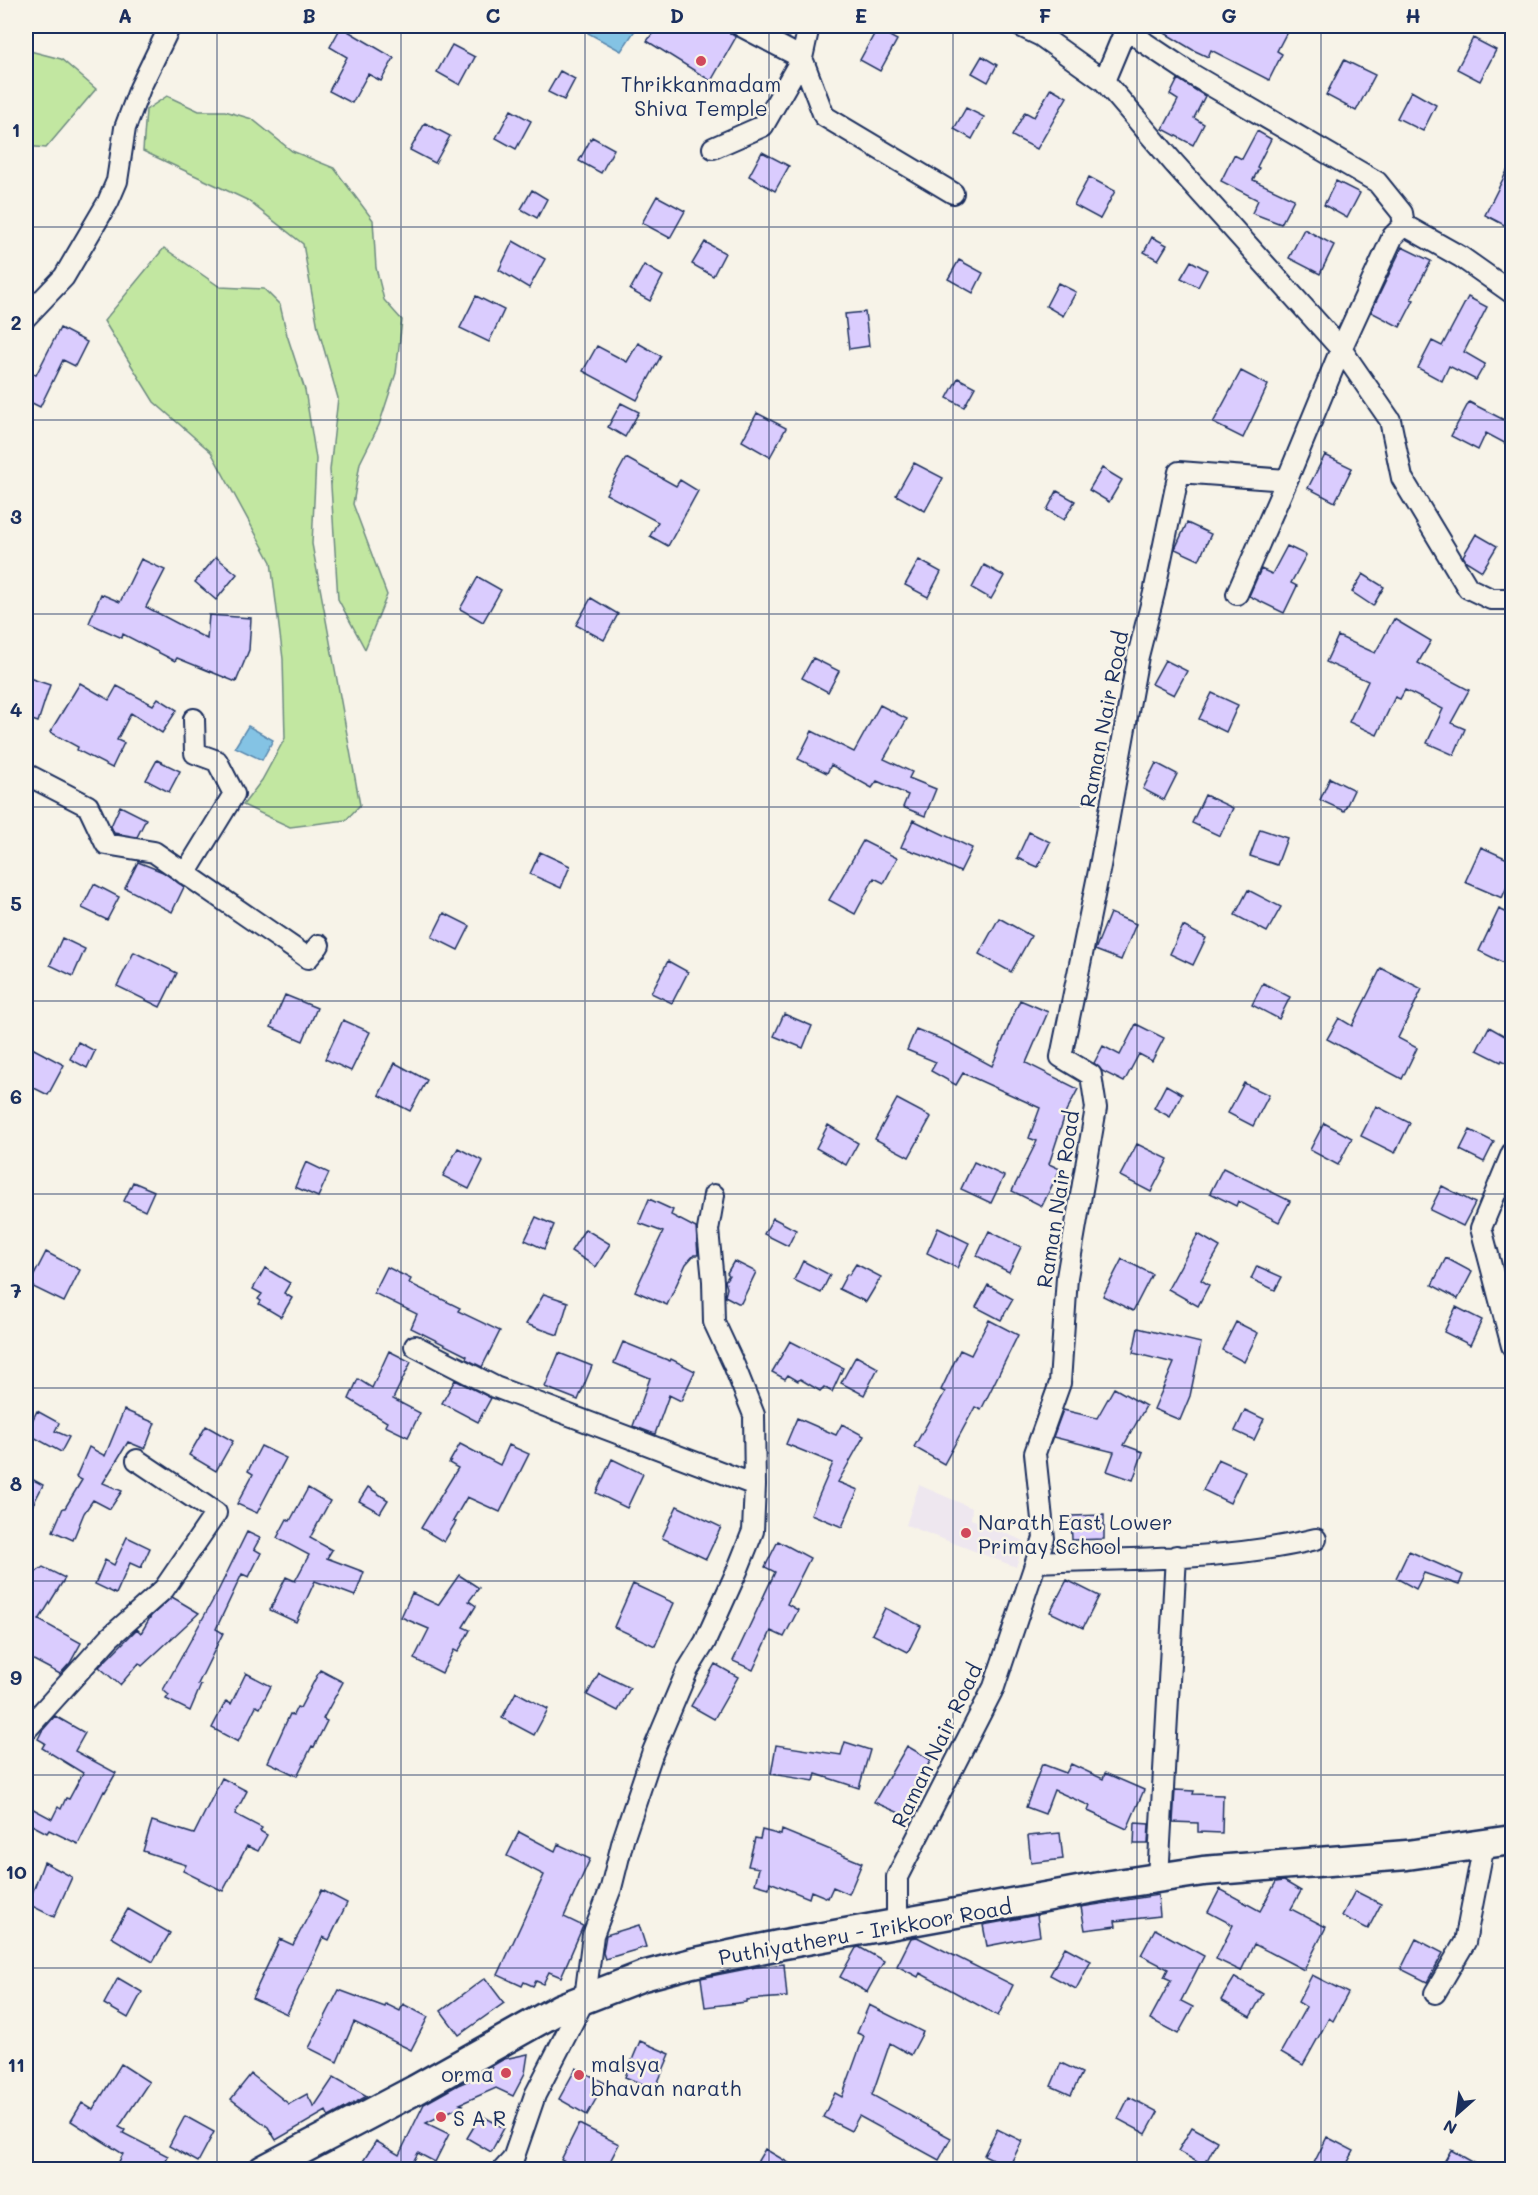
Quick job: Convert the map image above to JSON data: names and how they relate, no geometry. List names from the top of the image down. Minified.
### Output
{"streets":{"main road":["Puthiyatheru - Irikkoor Road"],"street":["Raman Nair Road"]},"crossings":[["Raman Nair Road","Puthiyatheru - Irikkoor Road"]],"places":["Thrikkanmadam Shiva Temple","Narath East Lower Primay School","orma","malsya bhavan narath","S A R"],"north":"bottom left","grid":{"columns":["A","B","C","D","E","F","G","H"],"rows":["1","2","3","4","5","6","7","8","9","10","11"]}}
